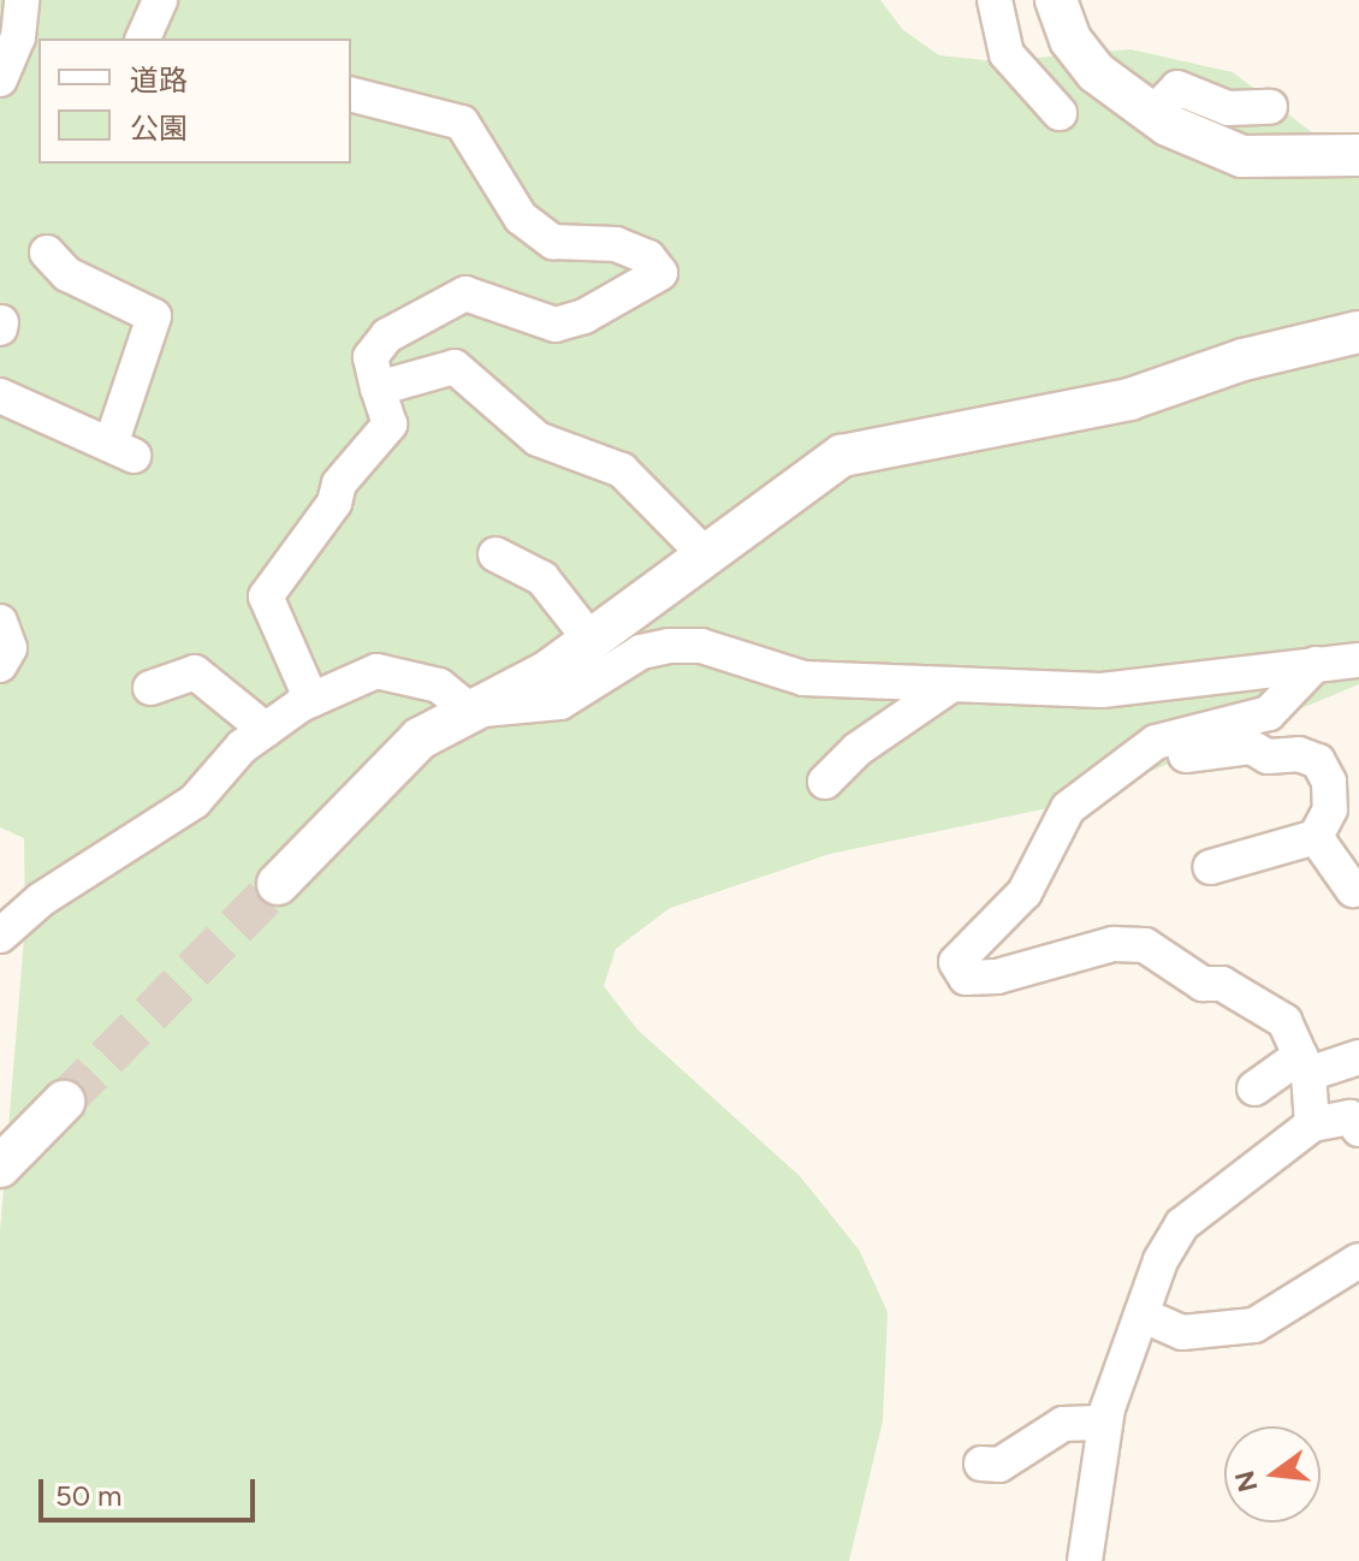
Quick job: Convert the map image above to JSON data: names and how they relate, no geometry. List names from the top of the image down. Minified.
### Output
{"legend":["道路","公園"],"scale_bar":"50 m","north":"left"}
